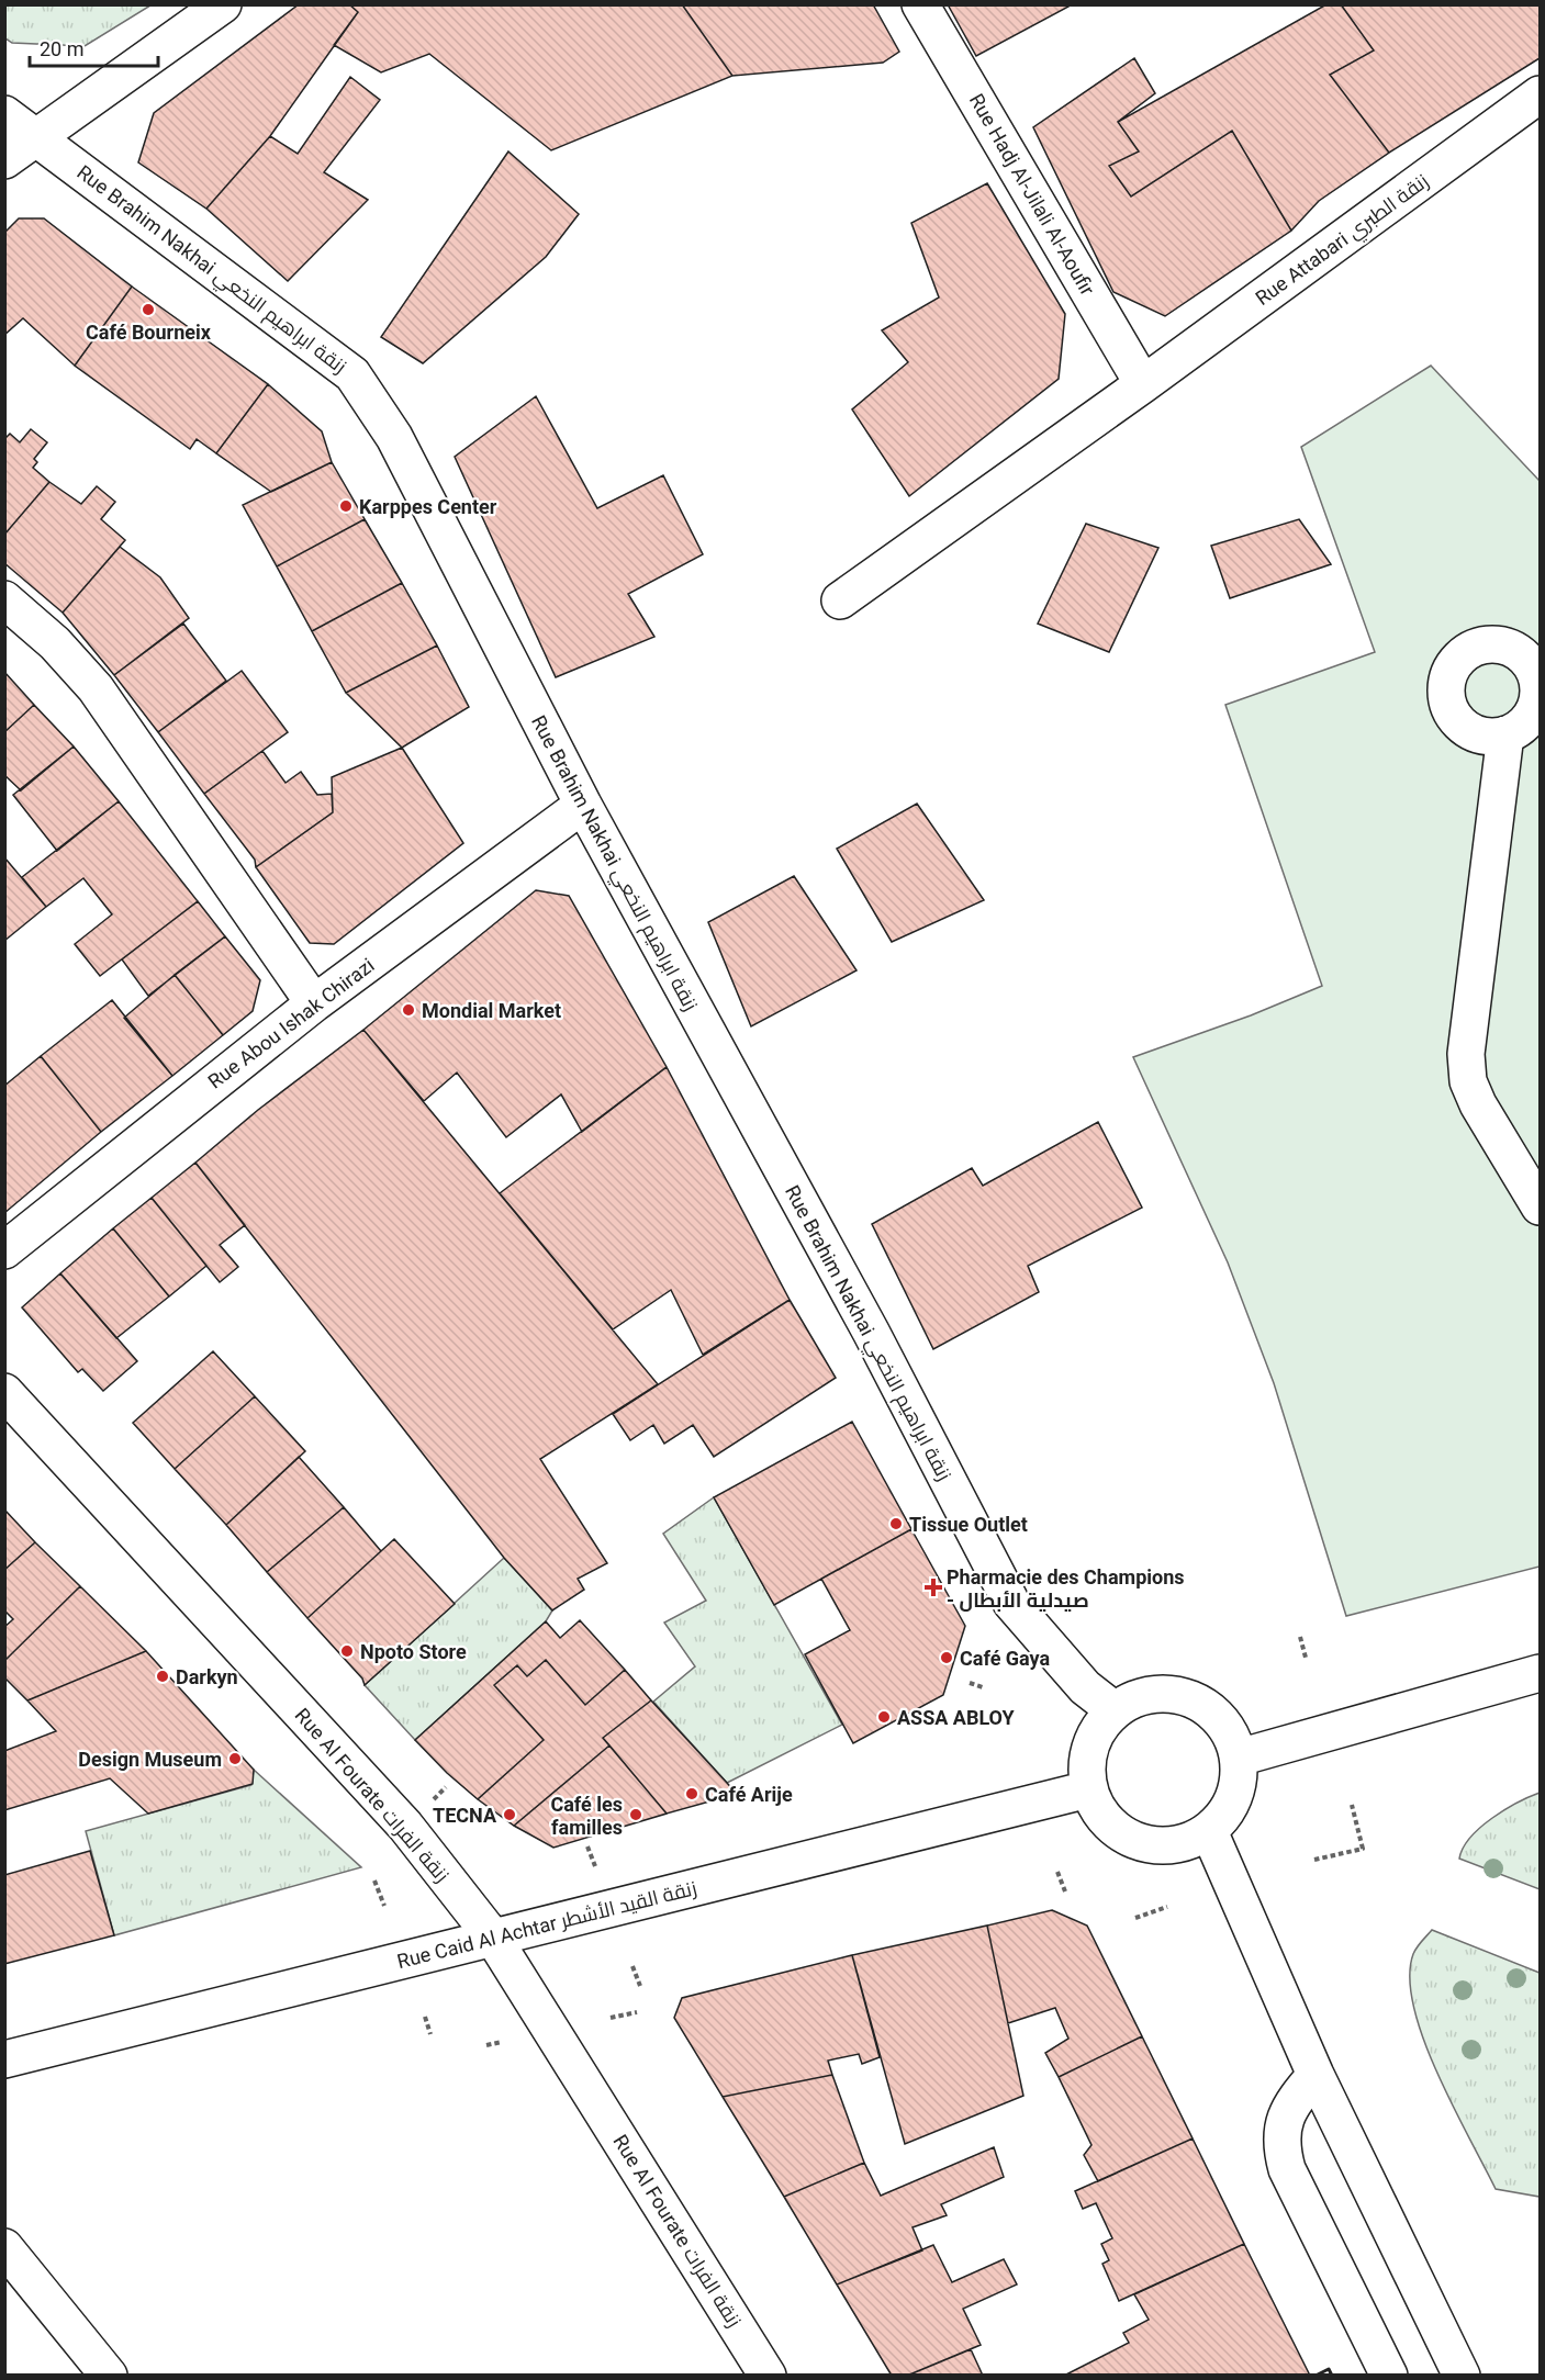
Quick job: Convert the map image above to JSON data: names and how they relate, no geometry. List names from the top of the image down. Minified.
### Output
{"streets":{"street":["Rue Hadj Al-Jilali Al-Aoufir","Rue Attabari زنقة الطبري","Rue Brahim Nakhai زنقة ابراهيم النخعي","Rue Abou Ishak Chirazi","Rue Al Fourate زنقة الفرات","Rue Caid Al Achtar زنقة القيد الأشطر"]},"crossings":[["Rue Hadj Al-Jilali Al-Aoufir","Rue Attabari زنقة الطبري"],["Rue Brahim Nakhai زنقة ابراهيم النخعي","Rue Abou Ishak Chirazi"],["Rue Brahim Nakhai زنقة ابراهيم النخعي","Rue Caid Al Achtar زنقة القيد الأشطر"],["Rue Al Fourate زنقة الفرات","Rue Caid Al Achtar زنقة القيد الأشطر"]],"places":{"other":["Café Bourneix","Karppes Center","Mondial Market","Tissue Outlet","Npoto Store","Café Gaya","Darkyn","ASSA ABLOY","Design Museum","Café Arije","TECNA","Café les familles"],"health":["Pharmacie des Champions - صيدلية الأبطال"]},"scale_bar":"20 m"}
